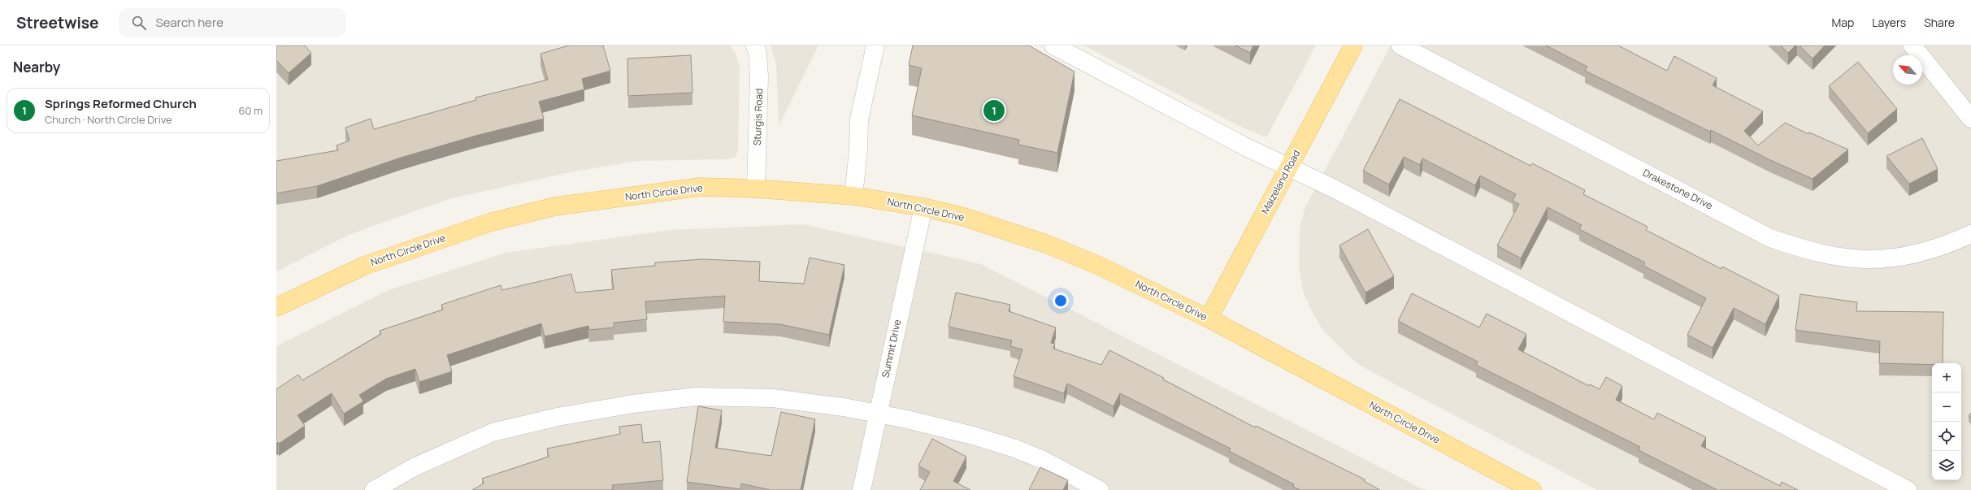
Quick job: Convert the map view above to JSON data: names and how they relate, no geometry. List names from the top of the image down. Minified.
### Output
{"streets":{"main road":["Maizeland Road","North Circle Drive"],"street":["Sturgis Road","Drakestone Drive","Summit Drive"]},"crossings":[["Sturgis Road","North Circle Drive"],["Maizeland Road","North Circle Drive"],["North Circle Drive","Summit Drive"]],"north":"top left","page":{"header":"Streetwise","search":"Search here","nav":["Map","Layers","Share"],"heading":"Nearby","list":[{"mark":"1","name":"Springs Reformed Church","note":"Church · North Circle Drive","value":"60 m"}],"pins":"1","map_buttons":["+","−"]}}
